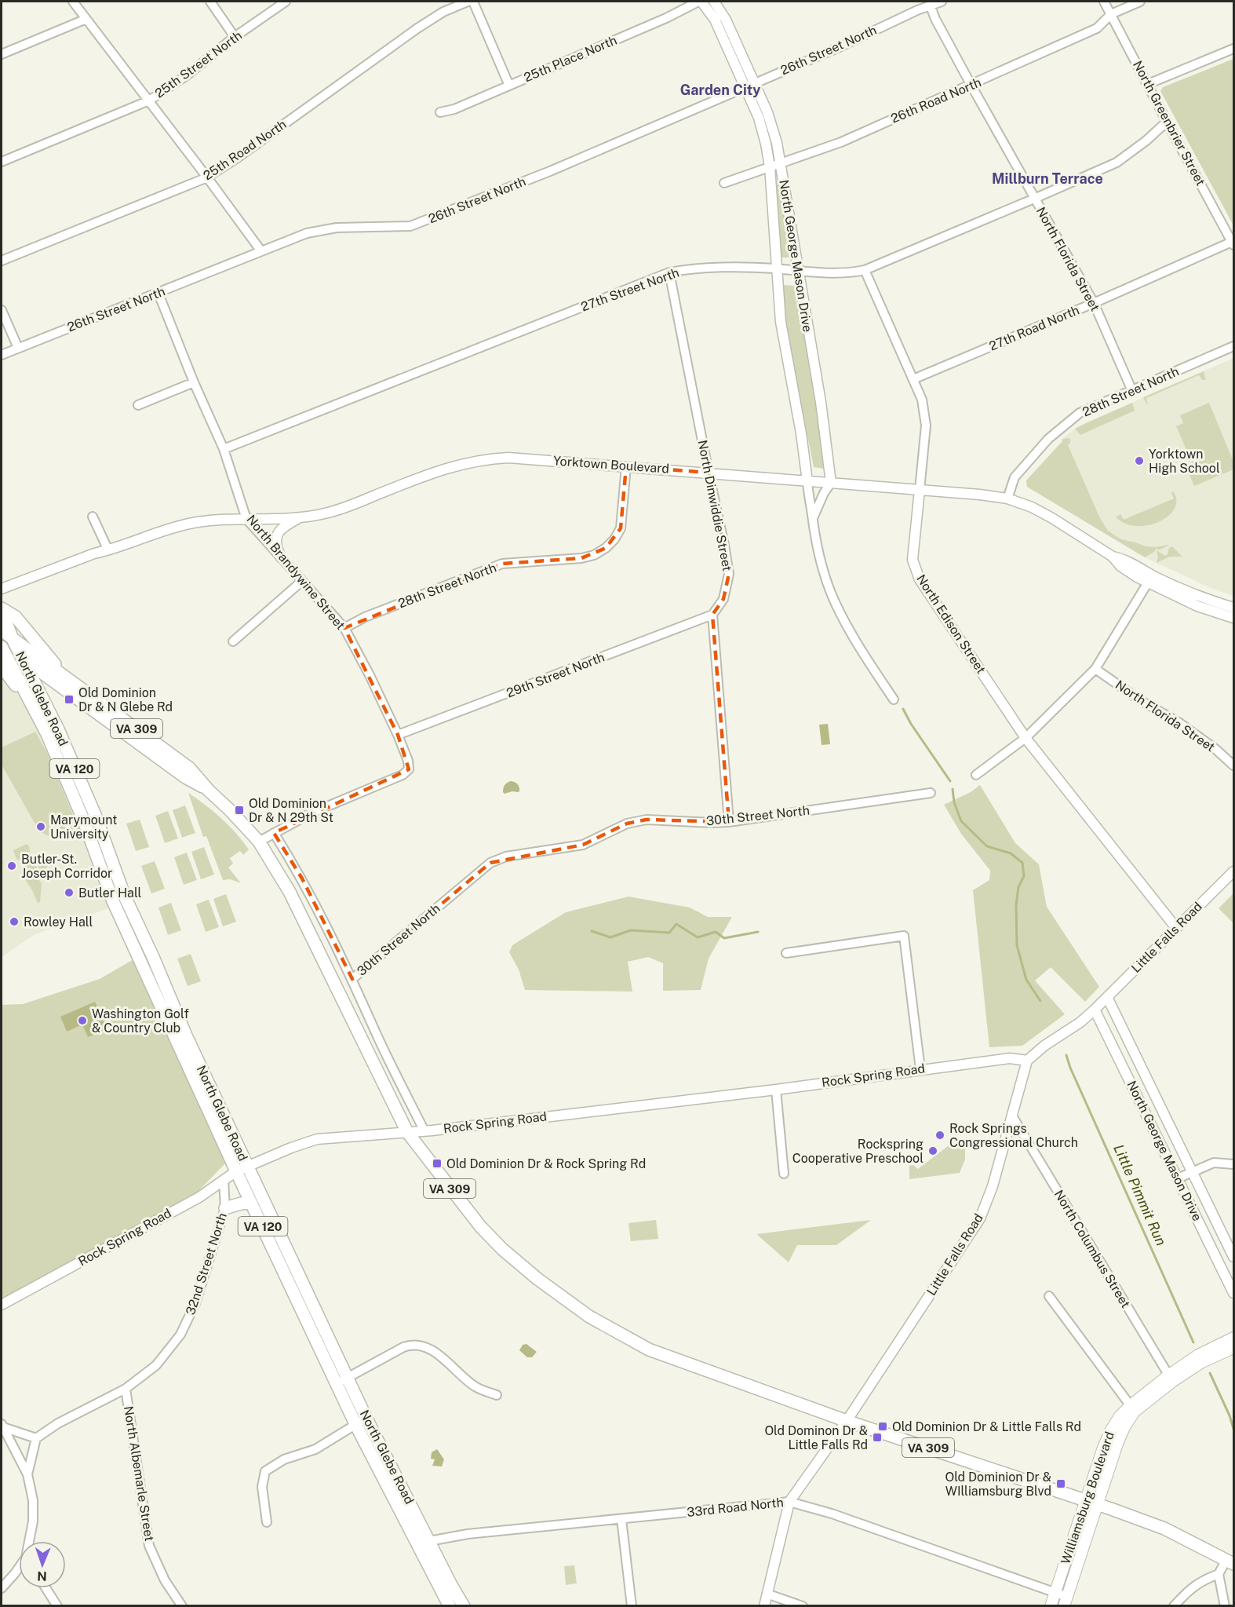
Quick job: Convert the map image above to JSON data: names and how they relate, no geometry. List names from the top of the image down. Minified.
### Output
{"streets":{"main road":["North Glebe Road","VA 309","VA 120","Williamsburg Boulevard"],"street":["26th Street North","25th Place North","25th Street North","26th Road North","North Greenbrier Street","25th Road North","North George Mason Drive","North Florida Street","27th Street North","27th Road North","28th Street North","Yorktown Boulevard","North Dinwiddie Street","North Brandywine Street","North Edison Street","29th Street North","30th Street North","Little Falls Road","Rock Spring Road","North Columbus Street","32nd Street North","North Albemarle Street","33rd Road North"]},"crossings":[["26th Street North","North George Mason Drive"],["26th Street North","North Florida Street"],["26th Street North","North Brandywine Street"],["25th Place North","North George Mason Drive"],["26th Road North","North Greenbrier Street"],["26th Road North","North George Mason Drive"],["26th Road North","North Florida Street"],["North Greenbrier Street","27th Street North"],["North Greenbrier Street","27th Road North"],["North George Mason Drive","27th Street North"],["North George Mason Drive","Yorktown Boulevard"],["North George Mason Drive","Little Falls Road"],["North Florida Street","27th Street North"],["North Florida Street","27th Road North"],["North Florida Street","28th Street North"],["27th Street North","North Dinwiddie Street"],["27th Street North","North Brandywine Street"],["27th Street North","North Edison Street"],["27th Road North","North Edison Street"],["28th Street North","Yorktown Boulevard"],["28th Street North","North Brandywine Street"],["Yorktown Boulevard","North Dinwiddie Street"],["Yorktown Boulevard","North Brandywine Street"],["Yorktown Boulevard","North Edison Street"],["North Dinwiddie Street","29th Street North"],["North Brandywine Street","29th Street North"],["North Edison Street","Little Falls Road"],["North Glebe Road","VA 309"],["North Glebe Road","Rock Spring Road"],["North Glebe Road","33rd Road North"],["VA 309","Little Falls Road"],["VA 309","Rock Spring Road"],["VA 309","Williamsburg Boulevard"],["Little Falls Road","Rock Spring Road"],["Little Falls Road","North Columbus Street"],["Little Falls Road","33rd Road North"],["Rock Spring Road","32nd Street North"],["North Columbus Street","Williamsburg Boulevard"],["32nd Street North","North Albemarle Street"],["Williamsburg Boulevard","33rd Road North"]],"districts":["Garden City","Millburn Terrace"],"water":["Little Pimmit Run"],"places":{"other":["Yorktown High School","Marymount University","Butler-St. Joseph Corridor","Butler Hall","Rowley Hall","Washington Golf & Country Club","Rock Springs Congressional Church","Rockspring Cooperative Preschool"],"transit":["Old Dominion Dr & N Glebe Rd","Old Dominion Dr & N 29th St","Old Dominion Dr & Rock Spring Rd","Old Dominion Dr & Little Falls Rd","Old Dominon Dr & Little Falls Rd","Old Dominion Dr & WIlliamsburg Blvd"]},"north":"bottom"}
